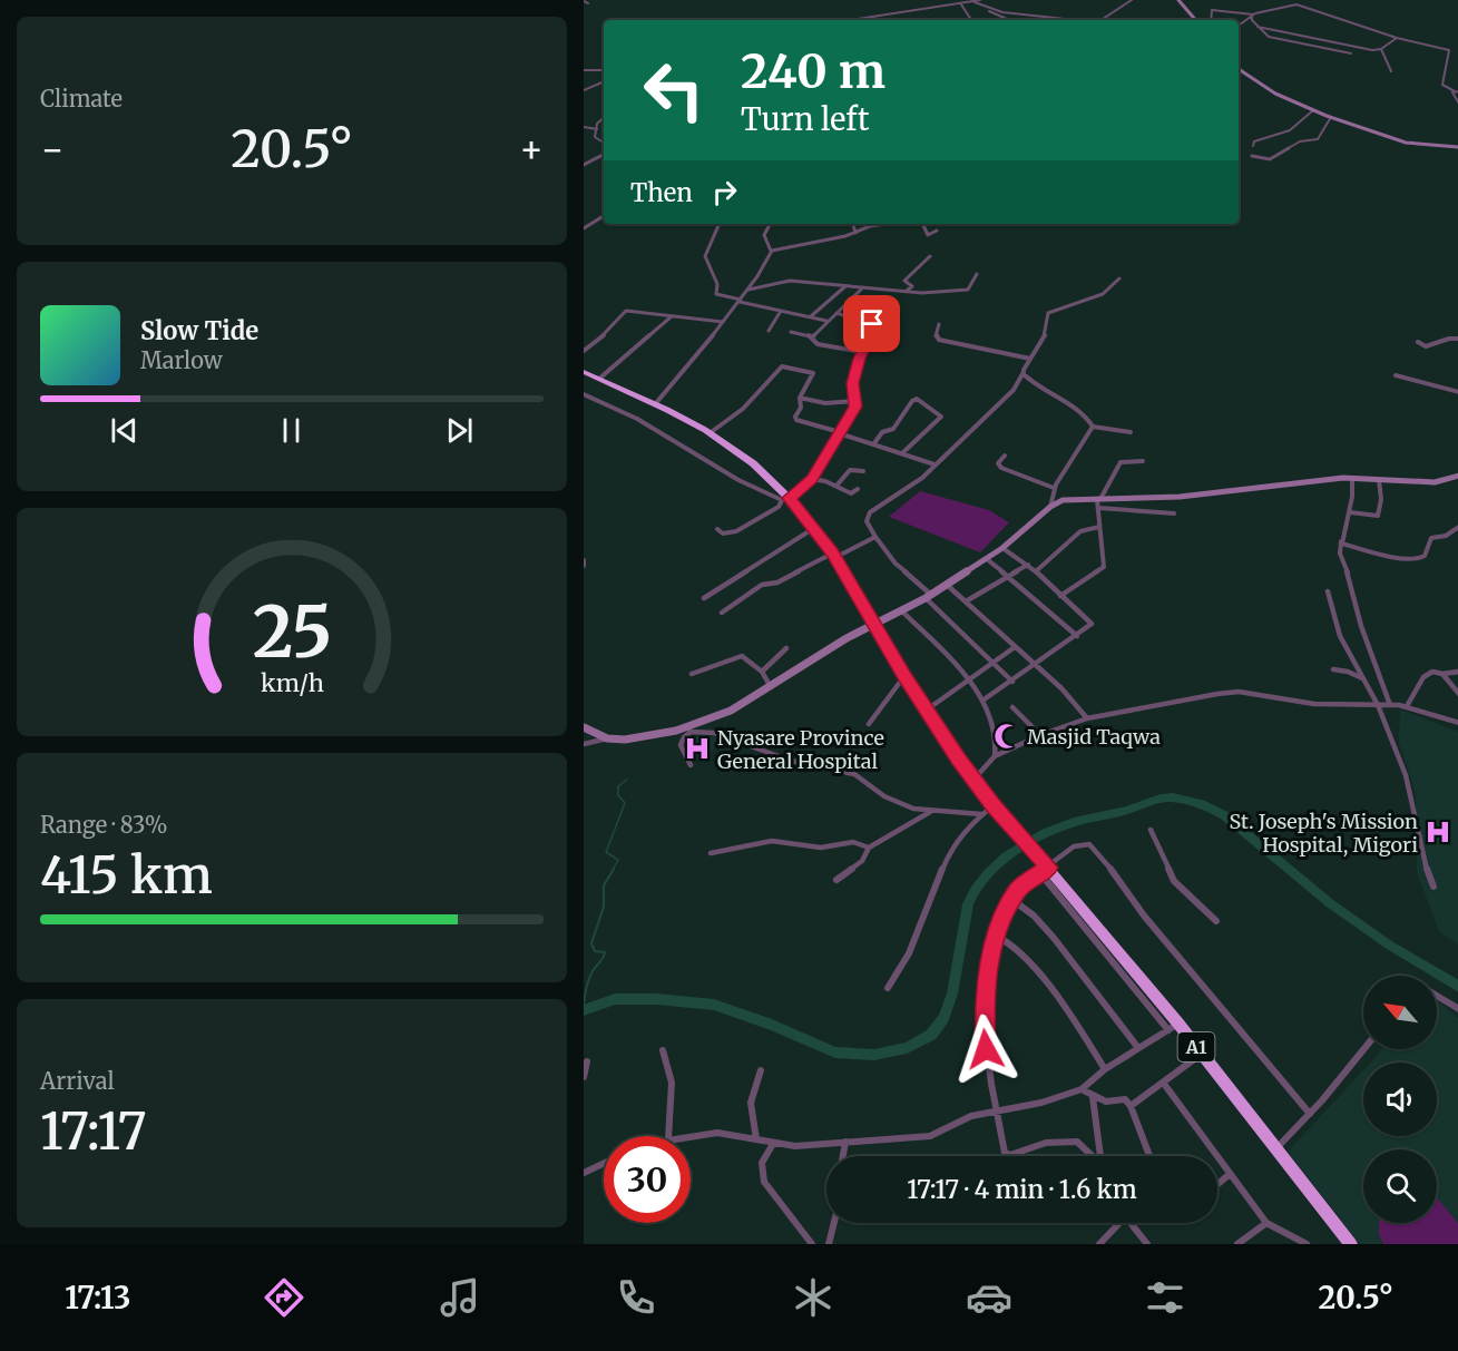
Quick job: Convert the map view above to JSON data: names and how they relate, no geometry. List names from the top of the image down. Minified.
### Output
{"streets":{"highway":["A1"]},"places":{"mosque":["Masjid Taqwa"],"hospital":["Nyasare Province General Hospital","St. Joseph's Mission Hospital, Migori"]},"north":"top left","page":{"tile":["Climate",["Range · 83%","415 km"],["Arrival","17:17"]],"turn":["240 m","Turn left"],"heat":["−","20.5°","+"],"then":"Then","song":["Slow Tide","Marlow"],"limit":"30","trip":"17:17 · 4 min · 1.6 km","tabs":["17:13","20.5°"],"gauge":["25","km/h"]}}
